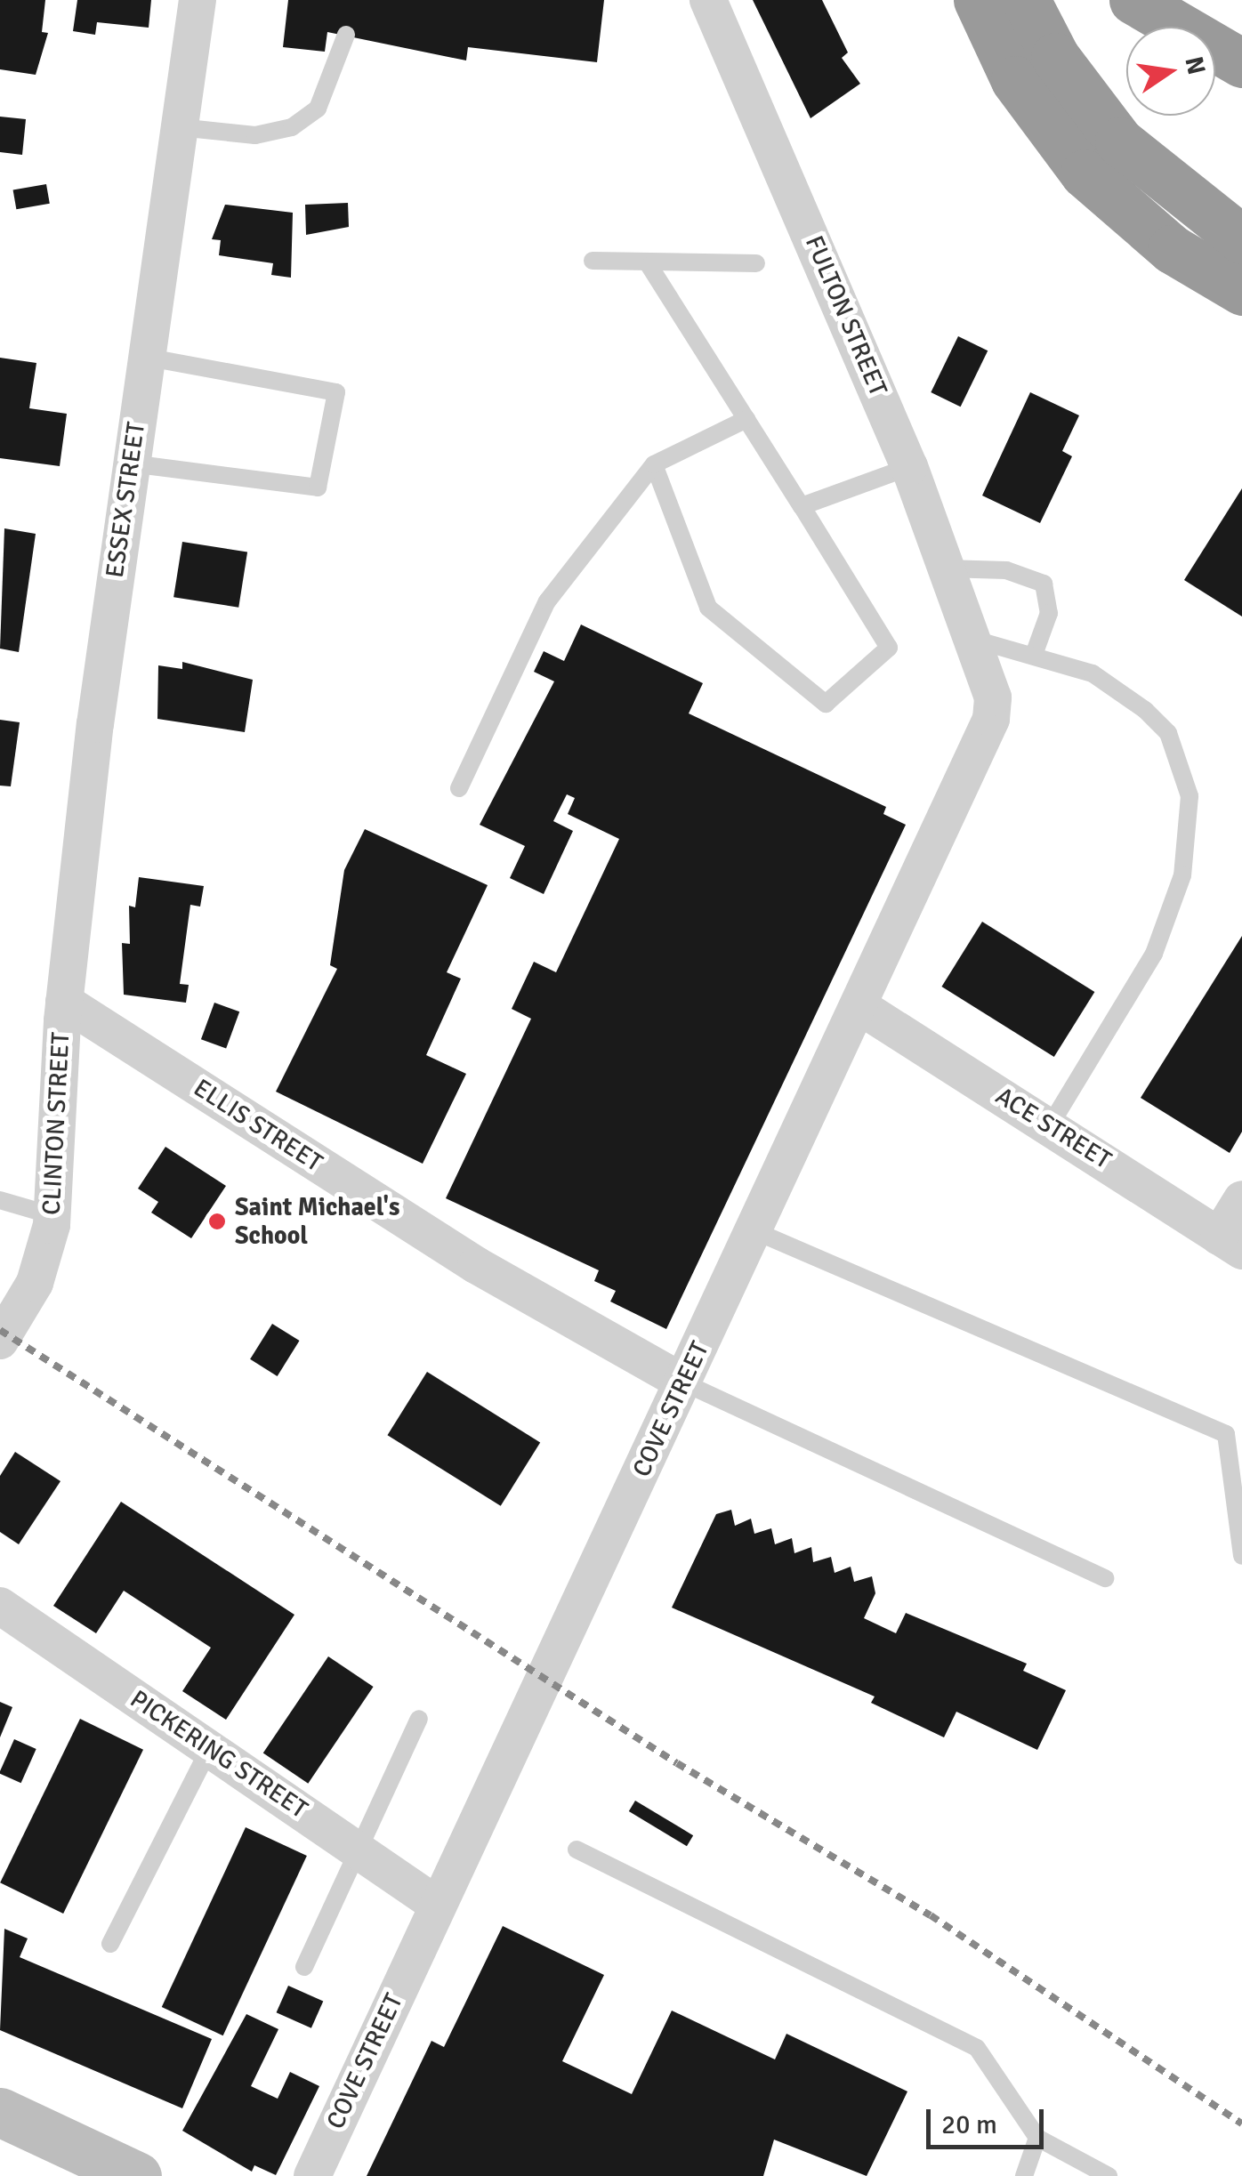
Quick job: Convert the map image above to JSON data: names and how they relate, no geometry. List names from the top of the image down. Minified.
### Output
{"streets":{"street":["FULTON STREET","ESSEX STREET","CLINTON STREET","ELLIS STREET","ACE STREET","COVE STREET","PICKERING STREET"]},"crossings":[["FULTON STREET","COVE STREET"],["ESSEX STREET","CLINTON STREET"],["ESSEX STREET","ELLIS STREET"],["CLINTON STREET","ELLIS STREET"],["ELLIS STREET","COVE STREET"],["ACE STREET","COVE STREET"],["COVE STREET","PICKERING STREET"]],"places":["Saint Michael's School"],"scale_bar":"20 m","north":"right"}
